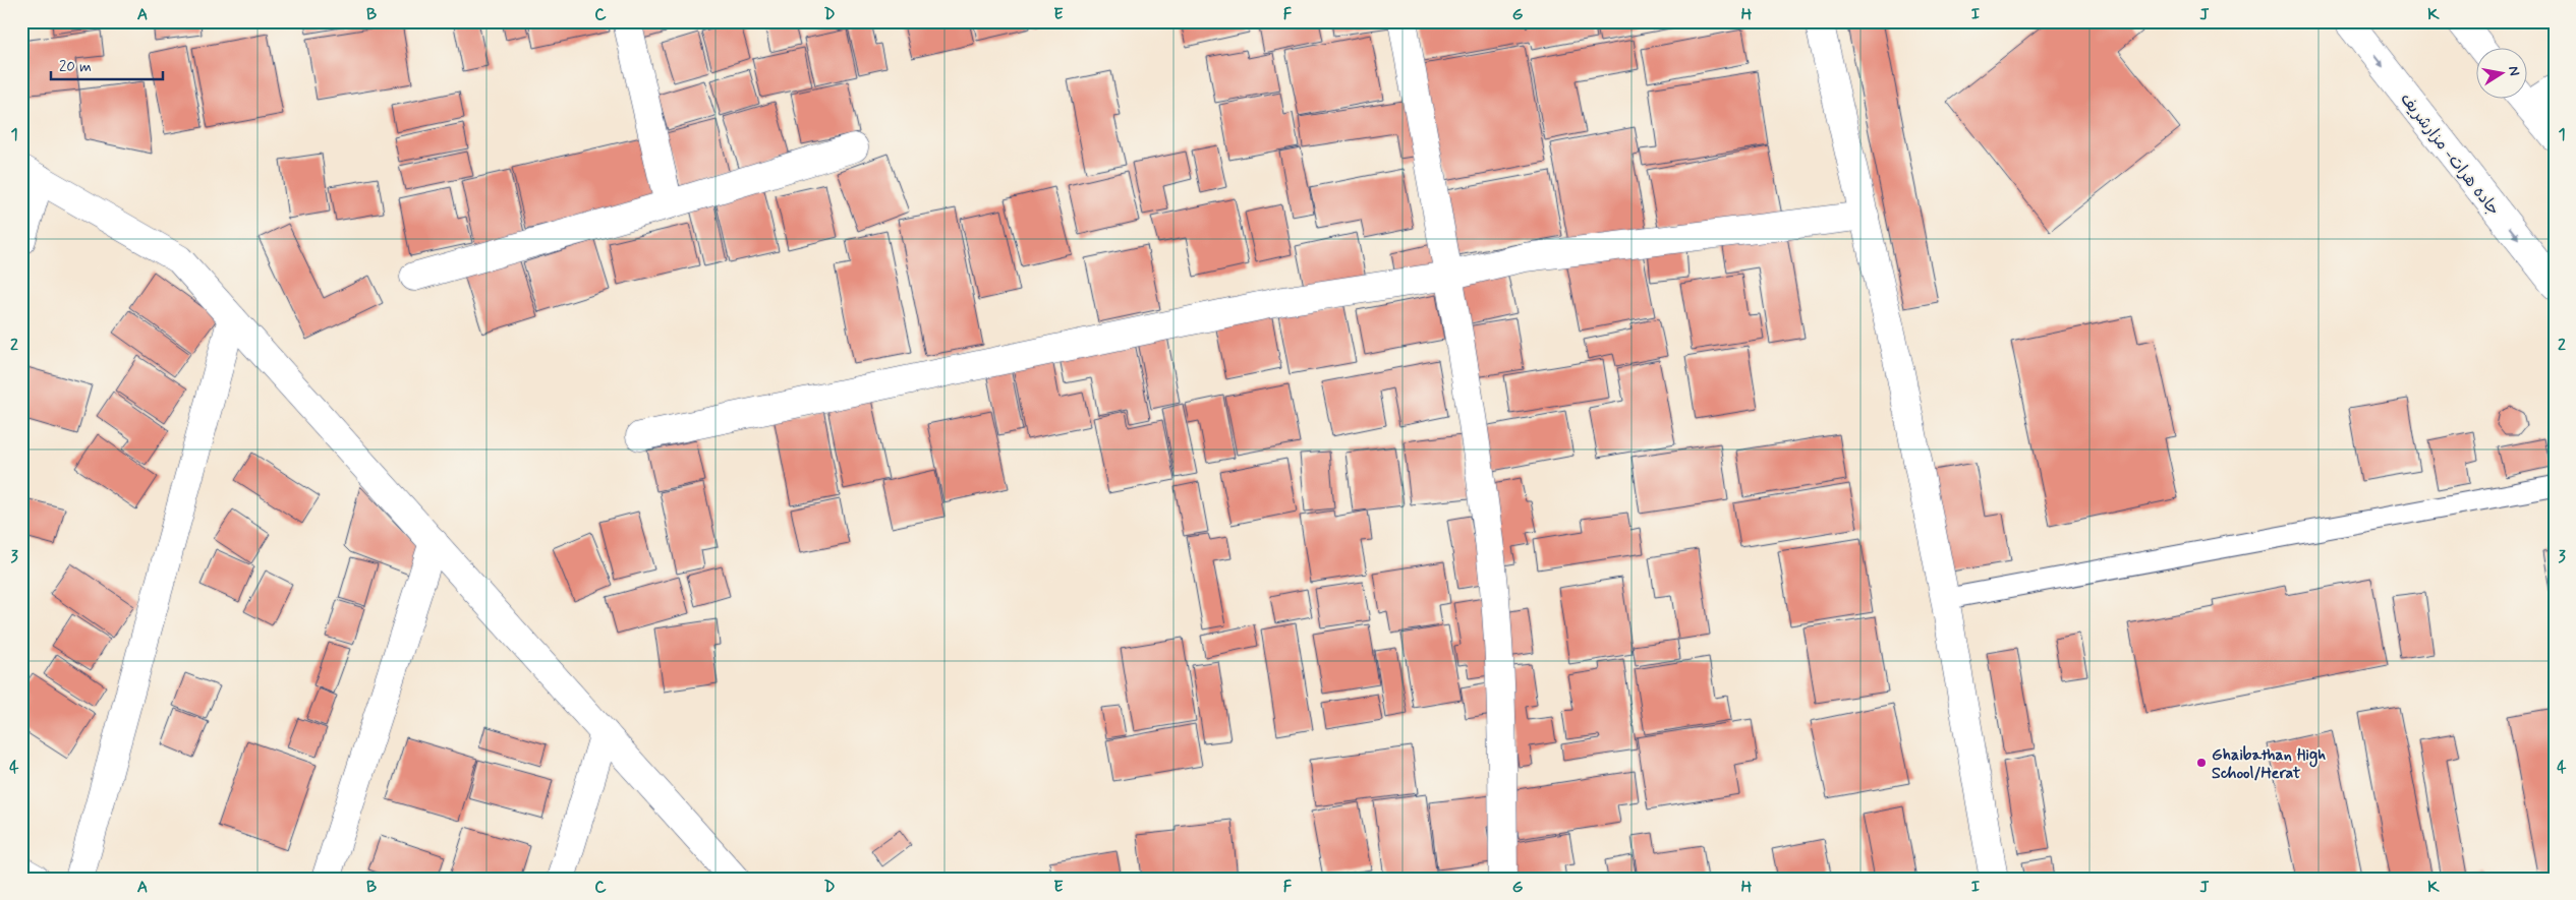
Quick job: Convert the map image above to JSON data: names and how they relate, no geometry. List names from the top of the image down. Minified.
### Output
{"streets":{"main road":["جاده هرات- مزارشریف"]},"one_way":["جاده هرات- مزارشریف"],"places":["Ghaibathan High School/Herat"],"scale_bar":"20 m","north":"right","grid":{"columns":["A","B","C","D","E","F","G","H","I","J","K"],"rows":["1","2","3","4"]}}
